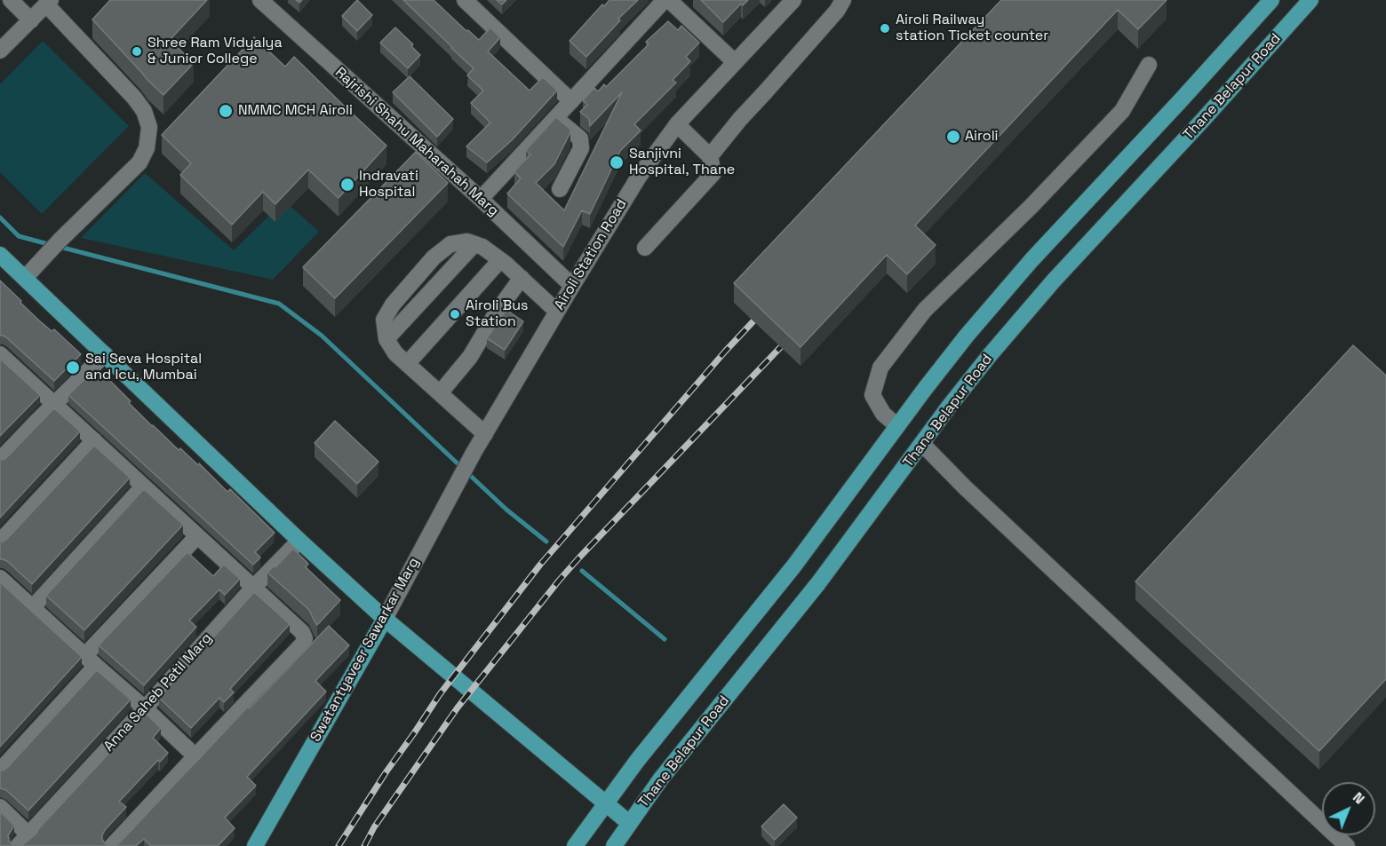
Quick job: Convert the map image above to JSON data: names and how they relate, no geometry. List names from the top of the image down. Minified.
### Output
{"streets":{"main road":["Thane Belapur Road","Swatantyaveer Sawarkar Marg"],"street":["Rajrishi Shahu Maharahah Marg","Airoli Station Road","Anna Saheb Patil Marg"]},"crossings":[["Rajrishi Shahu Maharahah Marg","Airoli Station Road"],["Airoli Station Road","Swatantyaveer Sawarkar Marg"]],"places":["Airoli Railway station Ticket counter","Shree Ram Vidyalya & Junior College","NMMC MCH Airoli","Airoli","Sanjivni Hospital, Thane","Indravati Hospital","Airoli Bus Station","Sai Seva Hospital and Icu, Mumbai"],"north":"top right"}
